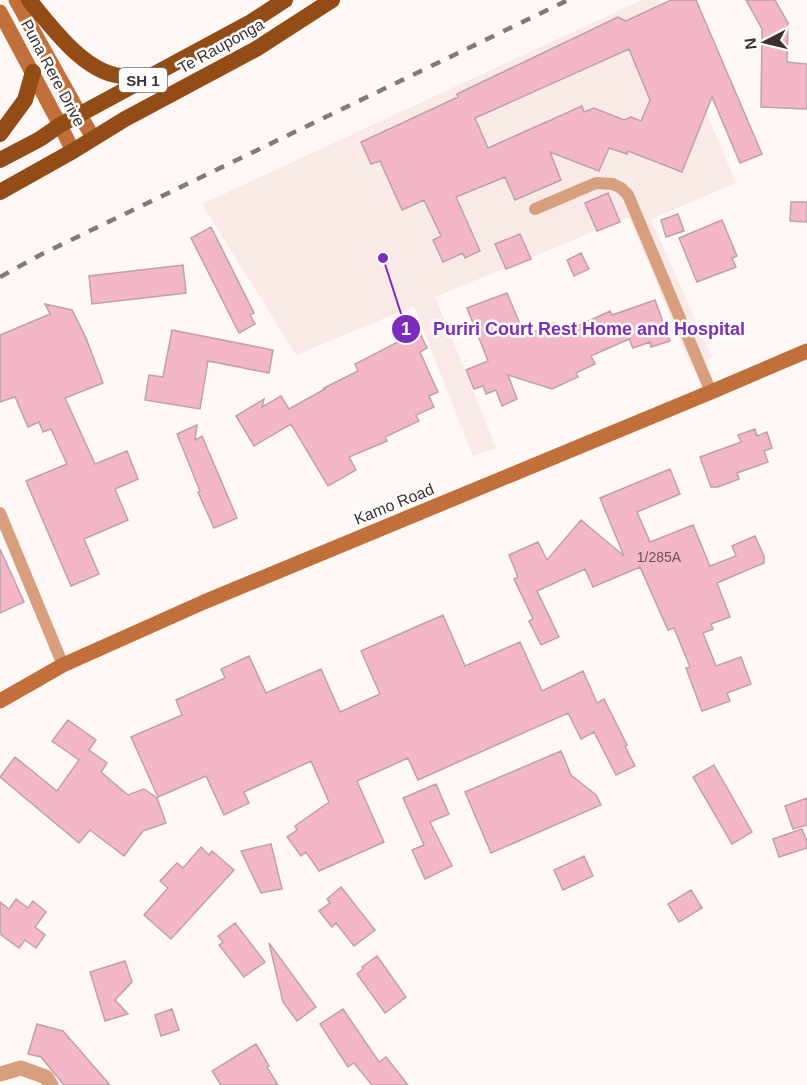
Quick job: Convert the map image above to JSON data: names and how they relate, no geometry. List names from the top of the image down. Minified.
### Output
{"streets":{"highway":["Te Rauponga","SH 1"],"main road":["Puna Rere Drive","Kamo Road"]},"crossings":[["Te Rauponga","Puna Rere Drive"]],"places":["Puriri Court Rest Home and Hospital"],"house_numbers":["1/285A"],"north":"left"}
